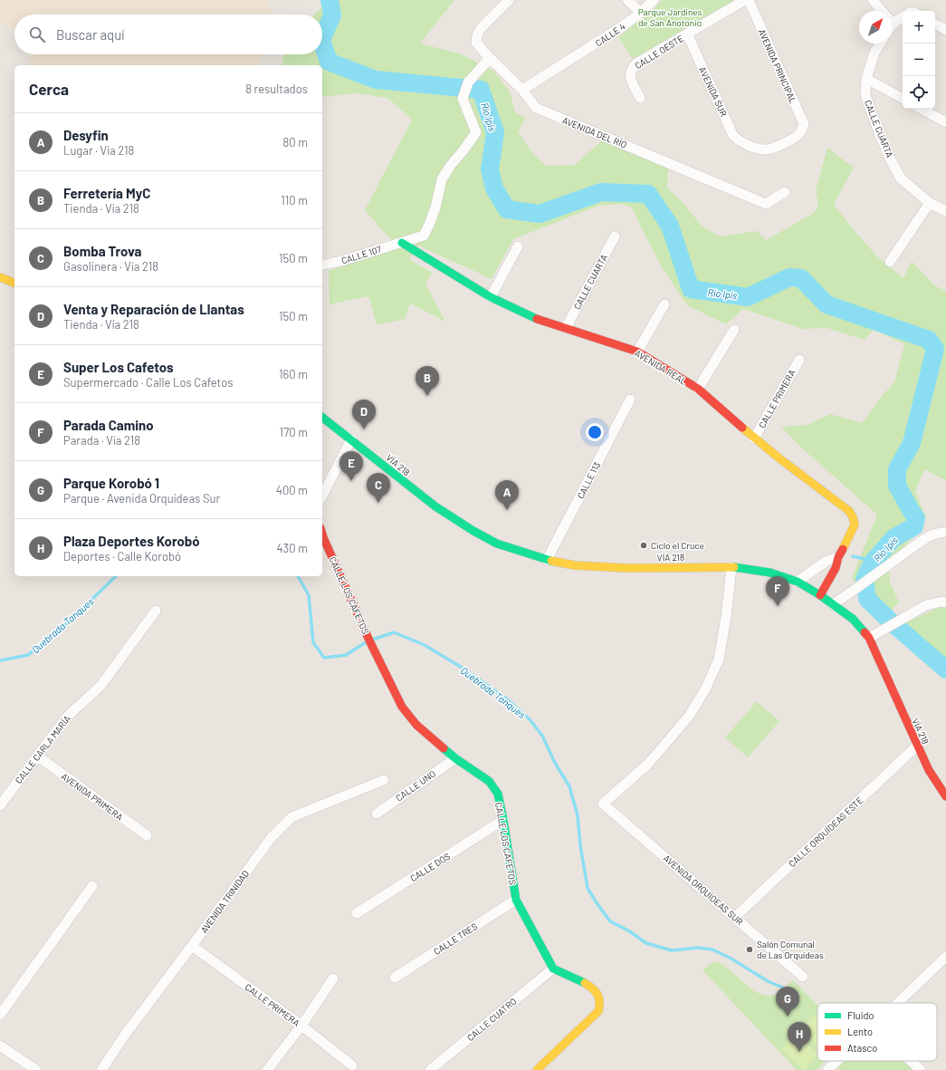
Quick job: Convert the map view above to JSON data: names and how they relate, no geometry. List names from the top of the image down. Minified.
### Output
{"streets":{"street":["CALLE 4","CALLE OESTE","AVENIDA PRINCIPAL","AVENIDA SUR","CALLE CUARTA","AVENIDA DEL RÍO","CALLE 107","AVENIDA REAL","CALLE PRIMERA","VÍA 218","CALLE 113","CALLE LOS CAFETOS","CALLE CARLA MARÍA","CALLE UNO","AVENIDA PRIMERA","CALLE ORQUÍDEAS ESTE","CALLE DOS","AVENIDA ORQUÍDEAS SUR","AVENIDA TRINIDAD","CALLE TRES","CALLE CUATRO"]},"crossings":[["CALLE 4","AVENIDA DEL RÍO"],["CALLE OESTE","AVENIDA SUR"],["AVENIDA PRINCIPAL","AVENIDA SUR"],["CALLE CUARTA","AVENIDA REAL"],["AVENIDA DEL RÍO","CALLE 107"],["CALLE 107","AVENIDA REAL"],["AVENIDA REAL","CALLE PRIMERA"],["AVENIDA REAL","VÍA 218"],["CALLE PRIMERA","AVENIDA TRINIDAD"],["VÍA 218","CALLE 113"],["VÍA 218","CALLE ORQUÍDEAS ESTE"],["VÍA 218","AVENIDA ORQUÍDEAS SUR"],["CALLE LOS CAFETOS","CALLE UNO"],["CALLE LOS CAFETOS","CALLE DOS"],["CALLE LOS CAFETOS","CALLE TRES"],["CALLE LOS CAFETOS","CALLE CUATRO"],["CALLE CARLA MARÍA","AVENIDA PRIMERA"],["CALLE ORQUÍDEAS ESTE","AVENIDA ORQUÍDEAS SUR"]],"water":["Río Ipís","Quebrada Tanques"],"parks":["Parque Jardines de San Anotonio"],"places":["Ciclo el Cruce","Salón Comunal de Las Orquídeas"],"legend":["Fluido","Lento","Atasco"],"north":"top right","page":{"map_buttons":["+","−"],"search":"Buscar aquí","heading":["Cerca","8 resultados"],"list":[{"mark":"A","name":"Desyfin","note":"Lugar · Vía 218","value":"80 m"},{"mark":"B","name":"Ferretería MyC","note":"Tienda · Vía 218","value":"110 m"},{"mark":"C","name":"Bomba Trova","note":"Gasolinera · Vía 218","value":"150 m"},{"mark":"D","name":"Venta y Reparación de Llantas","note":"Tienda · Vía 218","value":"150 m"},{"mark":"E","name":"Super Los Cafetos","note":"Supermercado · Calle Los Cafetos","value":"160 m"},{"mark":"F","name":"Parada Camino","note":"Parada · Vía 218","value":"170 m"},{"mark":"G","name":"Parque Korobó 1","note":"Parque · Avenida Orquídeas Sur","value":"400 m"},{"mark":"H","name":"Plaza Deportes Korobó","note":"Deportes · Calle Korobó","value":"430 m"}],"pins":["B","D","E","C","A","F","G","H"]}}
